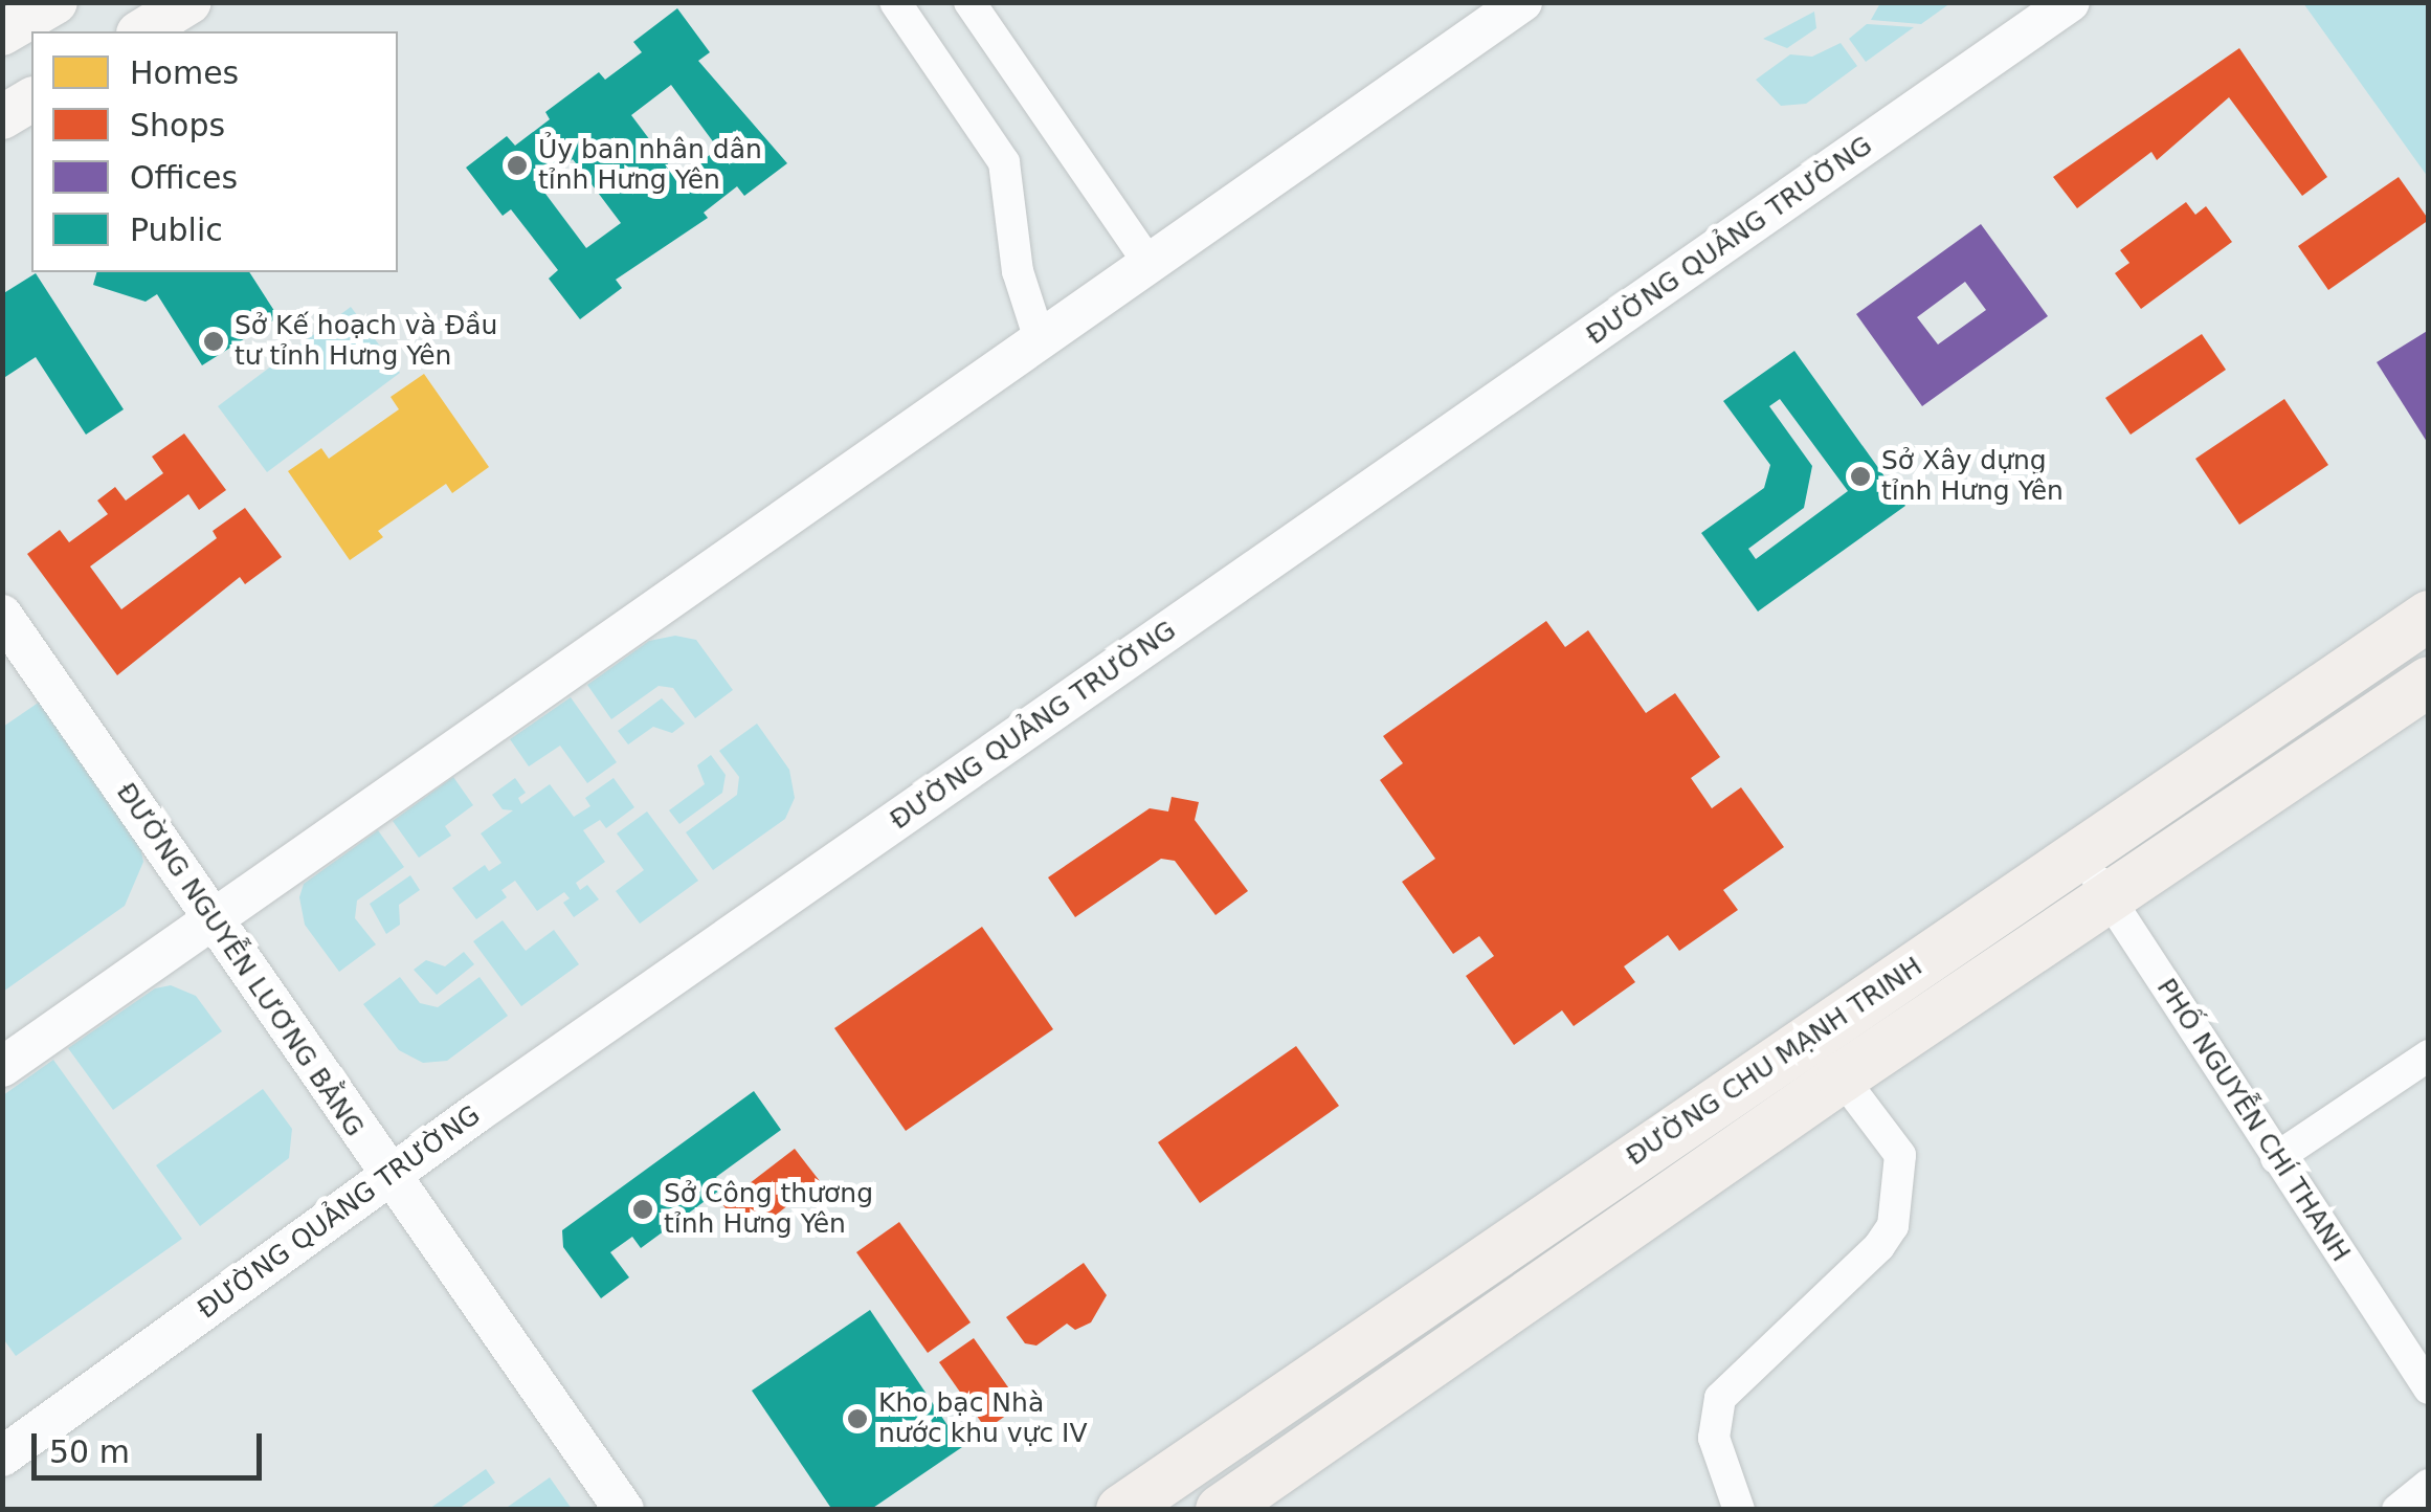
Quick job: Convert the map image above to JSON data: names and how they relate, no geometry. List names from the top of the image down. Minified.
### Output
{"streets":{"main road":["ĐƯỜNG CHU MẠNH TRINH"],"street":["ĐƯỜNG QUẢNG TRƯỜNG","ĐƯỜNG NGUYỄN LƯƠNG BẰNG","PHỐ NGUYỄN CHÍ THANH"]},"crossings":[["ĐƯỜNG QUẢNG TRƯỜNG","ĐƯỜNG NGUYỄN LƯƠNG BẰNG"],["ĐƯỜNG CHU MẠNH TRINH","PHỐ NGUYỄN CHÍ THANH"]],"places":["Ủy ban nhân dân tỉnh Hưng Yên","Sở Kế hoạch và Đầu tư tỉnh Hưng Yên","Sở Xây dựng tỉnh Hưng Yên","Sở Công thương tỉnh Hưng Yên","Kho bạc Nhà nước khu vực IV"],"legend":["Homes","Shops","Offices","Public"],"scale_bar":"50 m"}
